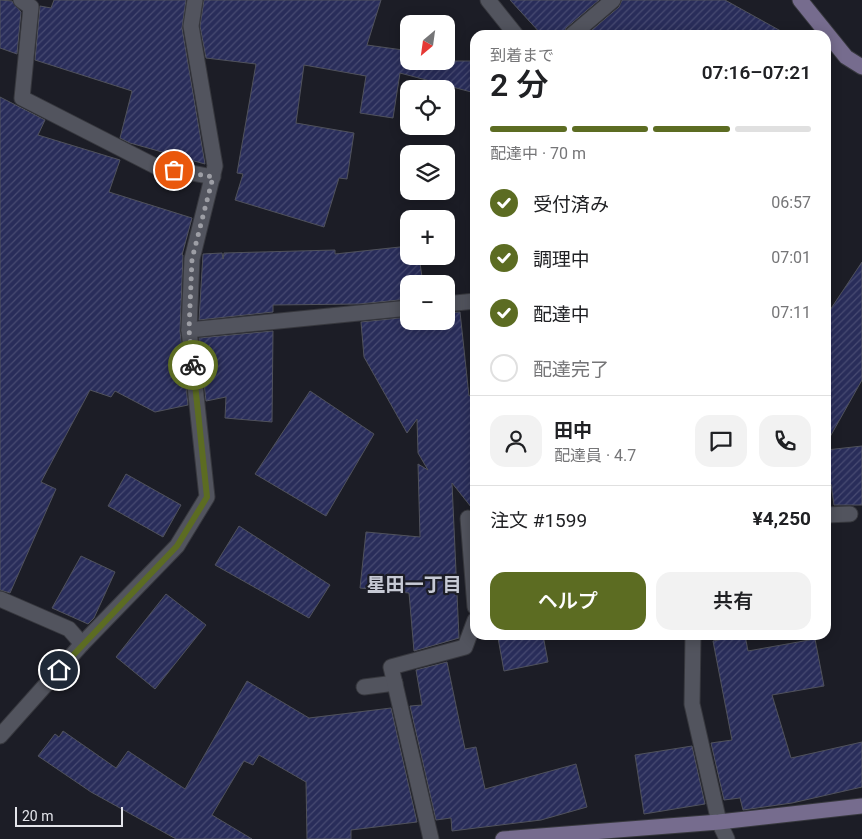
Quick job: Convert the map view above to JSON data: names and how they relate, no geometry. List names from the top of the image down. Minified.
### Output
{"districts":["星田一丁目"],"scale_bar":"20 m","north":"bottom left","page":{"map_buttons":["+","−"],"heading":["2 分","到着まで","07:16–07:21"],"panel":["田中","配達員 · 4.7","注文 #1599","¥4,250"],"bar":"配達中 · 70 m","list":[["受付済み","06:57"],["調理中","07:01"],["配達中","07:11"],"配達完了"],"buttons":["ヘルプ","共有"],"scale":"20 m"}}
